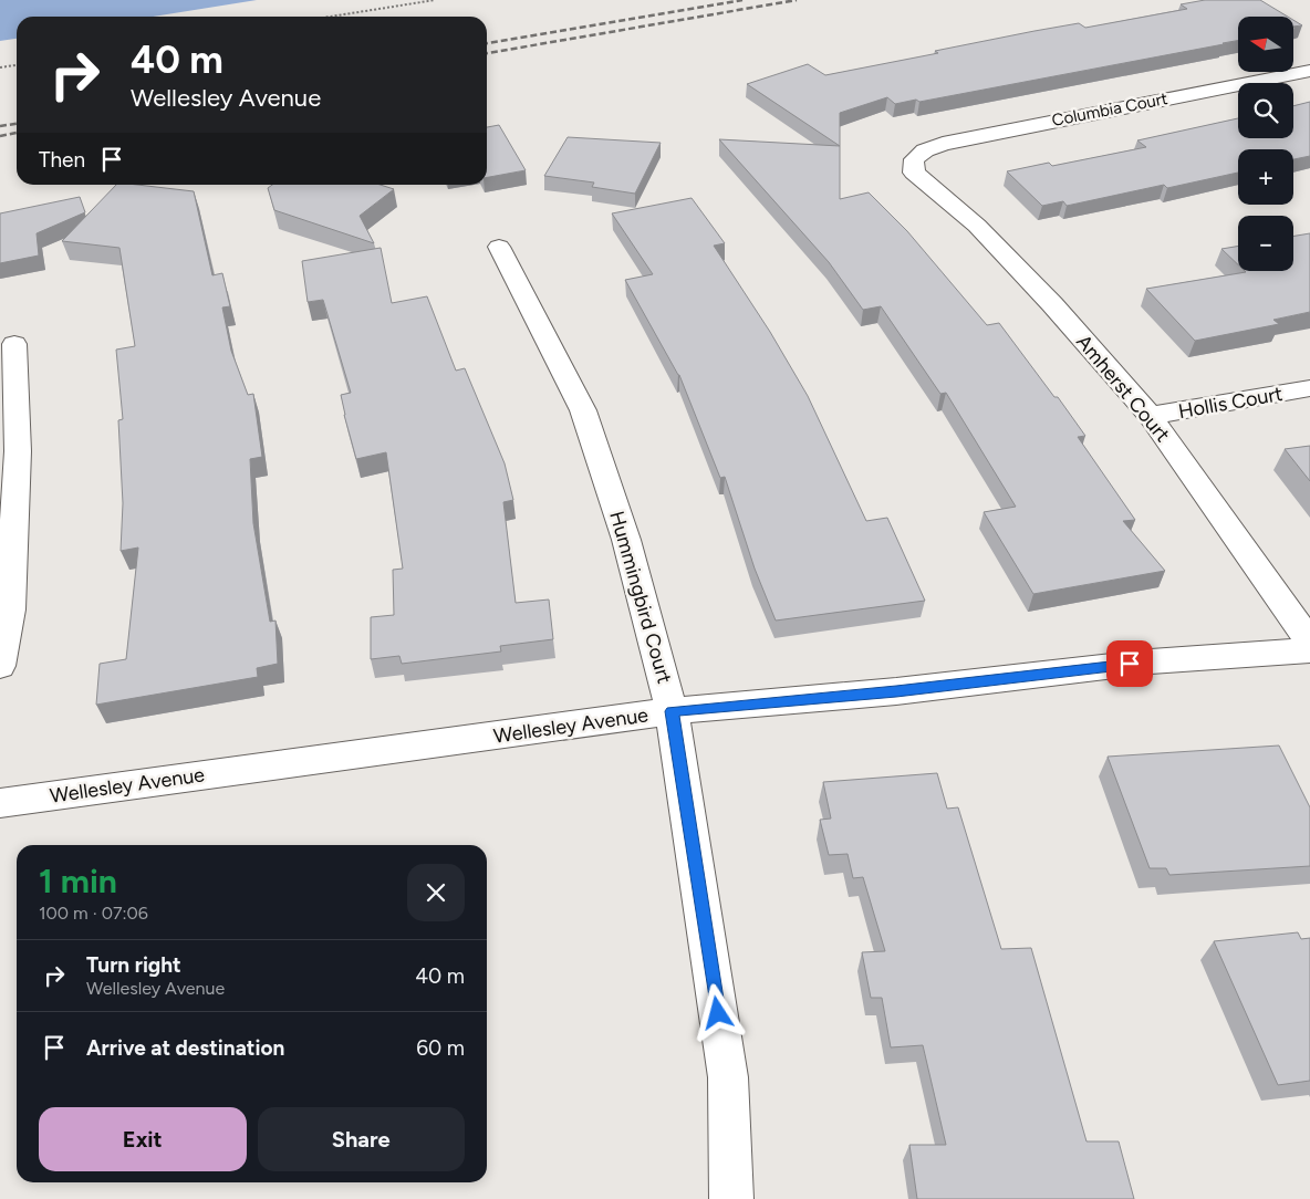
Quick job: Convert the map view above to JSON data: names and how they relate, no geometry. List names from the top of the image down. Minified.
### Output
{"streets":{"street":["Columbia Court","Amherst Court","Hollis Court","Hummingbird Court","Wellesley Avenue"]},"crossings":[["Columbia Court","Amherst Court"],["Amherst Court","Hollis Court"],["Hummingbird Court","Wellesley Avenue"]],"north":"left","page":{"map_buttons":["+","−"],"turn":["40 m","Wellesley Avenue"],"then":"Then","heading":["1 min","100 m · 07:06"],"list":[{"name":"Turn right","note":"Wellesley Avenue","value":"40 m"},{"name":"Arrive at destination","value":"60 m"}],"buttons":["Exit","Share"]}}
